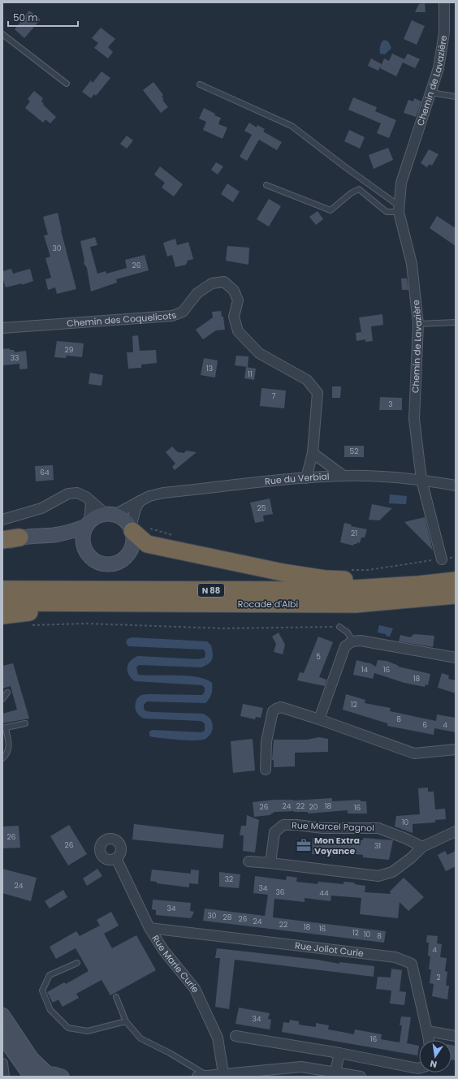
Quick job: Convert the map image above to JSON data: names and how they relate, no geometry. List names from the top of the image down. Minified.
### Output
{"streets":{"highway":["N 88","Rocade d'Albi"],"street":["Chemin de Lavazière","Chemin des Coquelicots","Rue du Verbial","Rue Marcel Pagnol","Rue Joliot Curie","Rue Marie Curie"]},"crossings":[["Chemin de Lavazière","Rue du Verbial"],["Chemin des Coquelicots","Rue du Verbial"],["Rue Joliot Curie","Rue Marie Curie"]],"places":{"office":["Mon Extra Voyance"]},"house_numbers":["30","26","29","33","13","11","7","3","52","64","25","21","5","14","16","18","12","8","6","4","24","22","18","26","20","16","10","26","26","31","32","24","34","36","44","34","30","28","26","24","22","18","16","12","10","8","4","2","34","16"],"scale_bar":"50 m","north":"bottom"}
